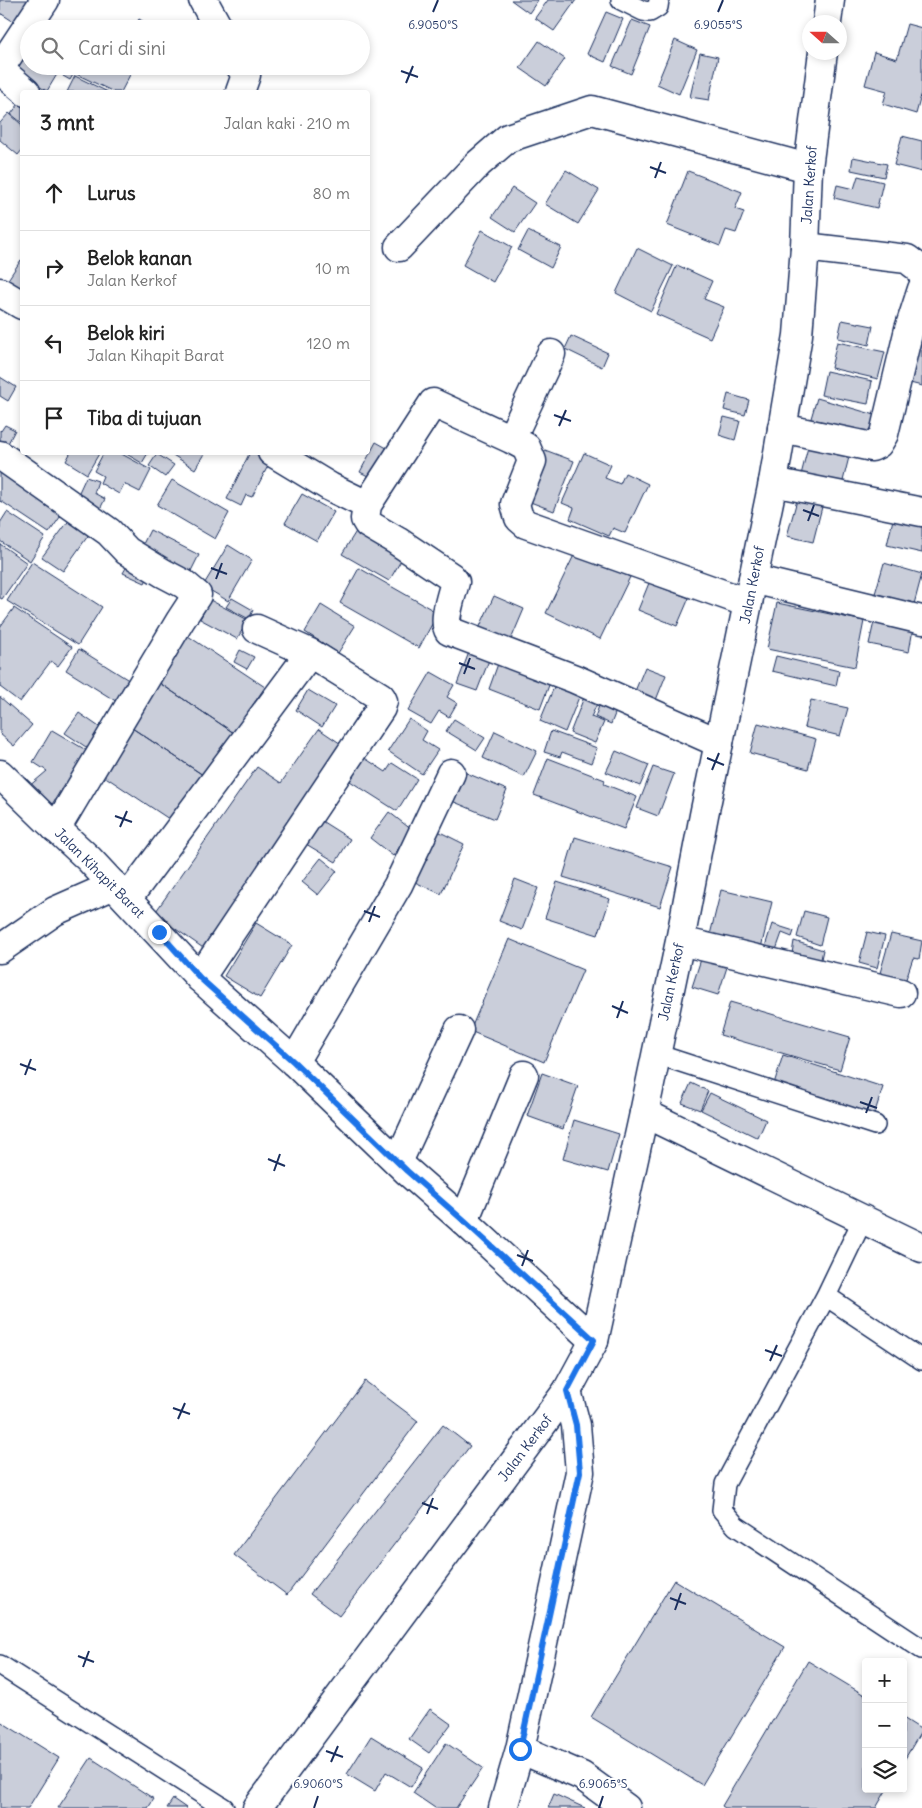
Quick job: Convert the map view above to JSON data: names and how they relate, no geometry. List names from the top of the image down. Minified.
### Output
{"streets":{"street":["Jalan Kerkof","Jalan Kihapit Barat"]},"crossings":[["Jalan Kerkof","Jalan Kihapit Barat"]],"north":"left","page":{"search":"Cari di sini","heading":["3 mnt","Jalan kaki · 210 m"],"list":[["Lurus","80 m"],["Belok kanan","Jalan Kerkof","10 m"],["Belok kiri","Jalan Kihapit Barat","120 m"],"Tiba di tujuan"],"map_buttons":["+","−"]},"coordinates":["6.9050°S","6.9055°S","6.9060°S","6.9065°S"]}
